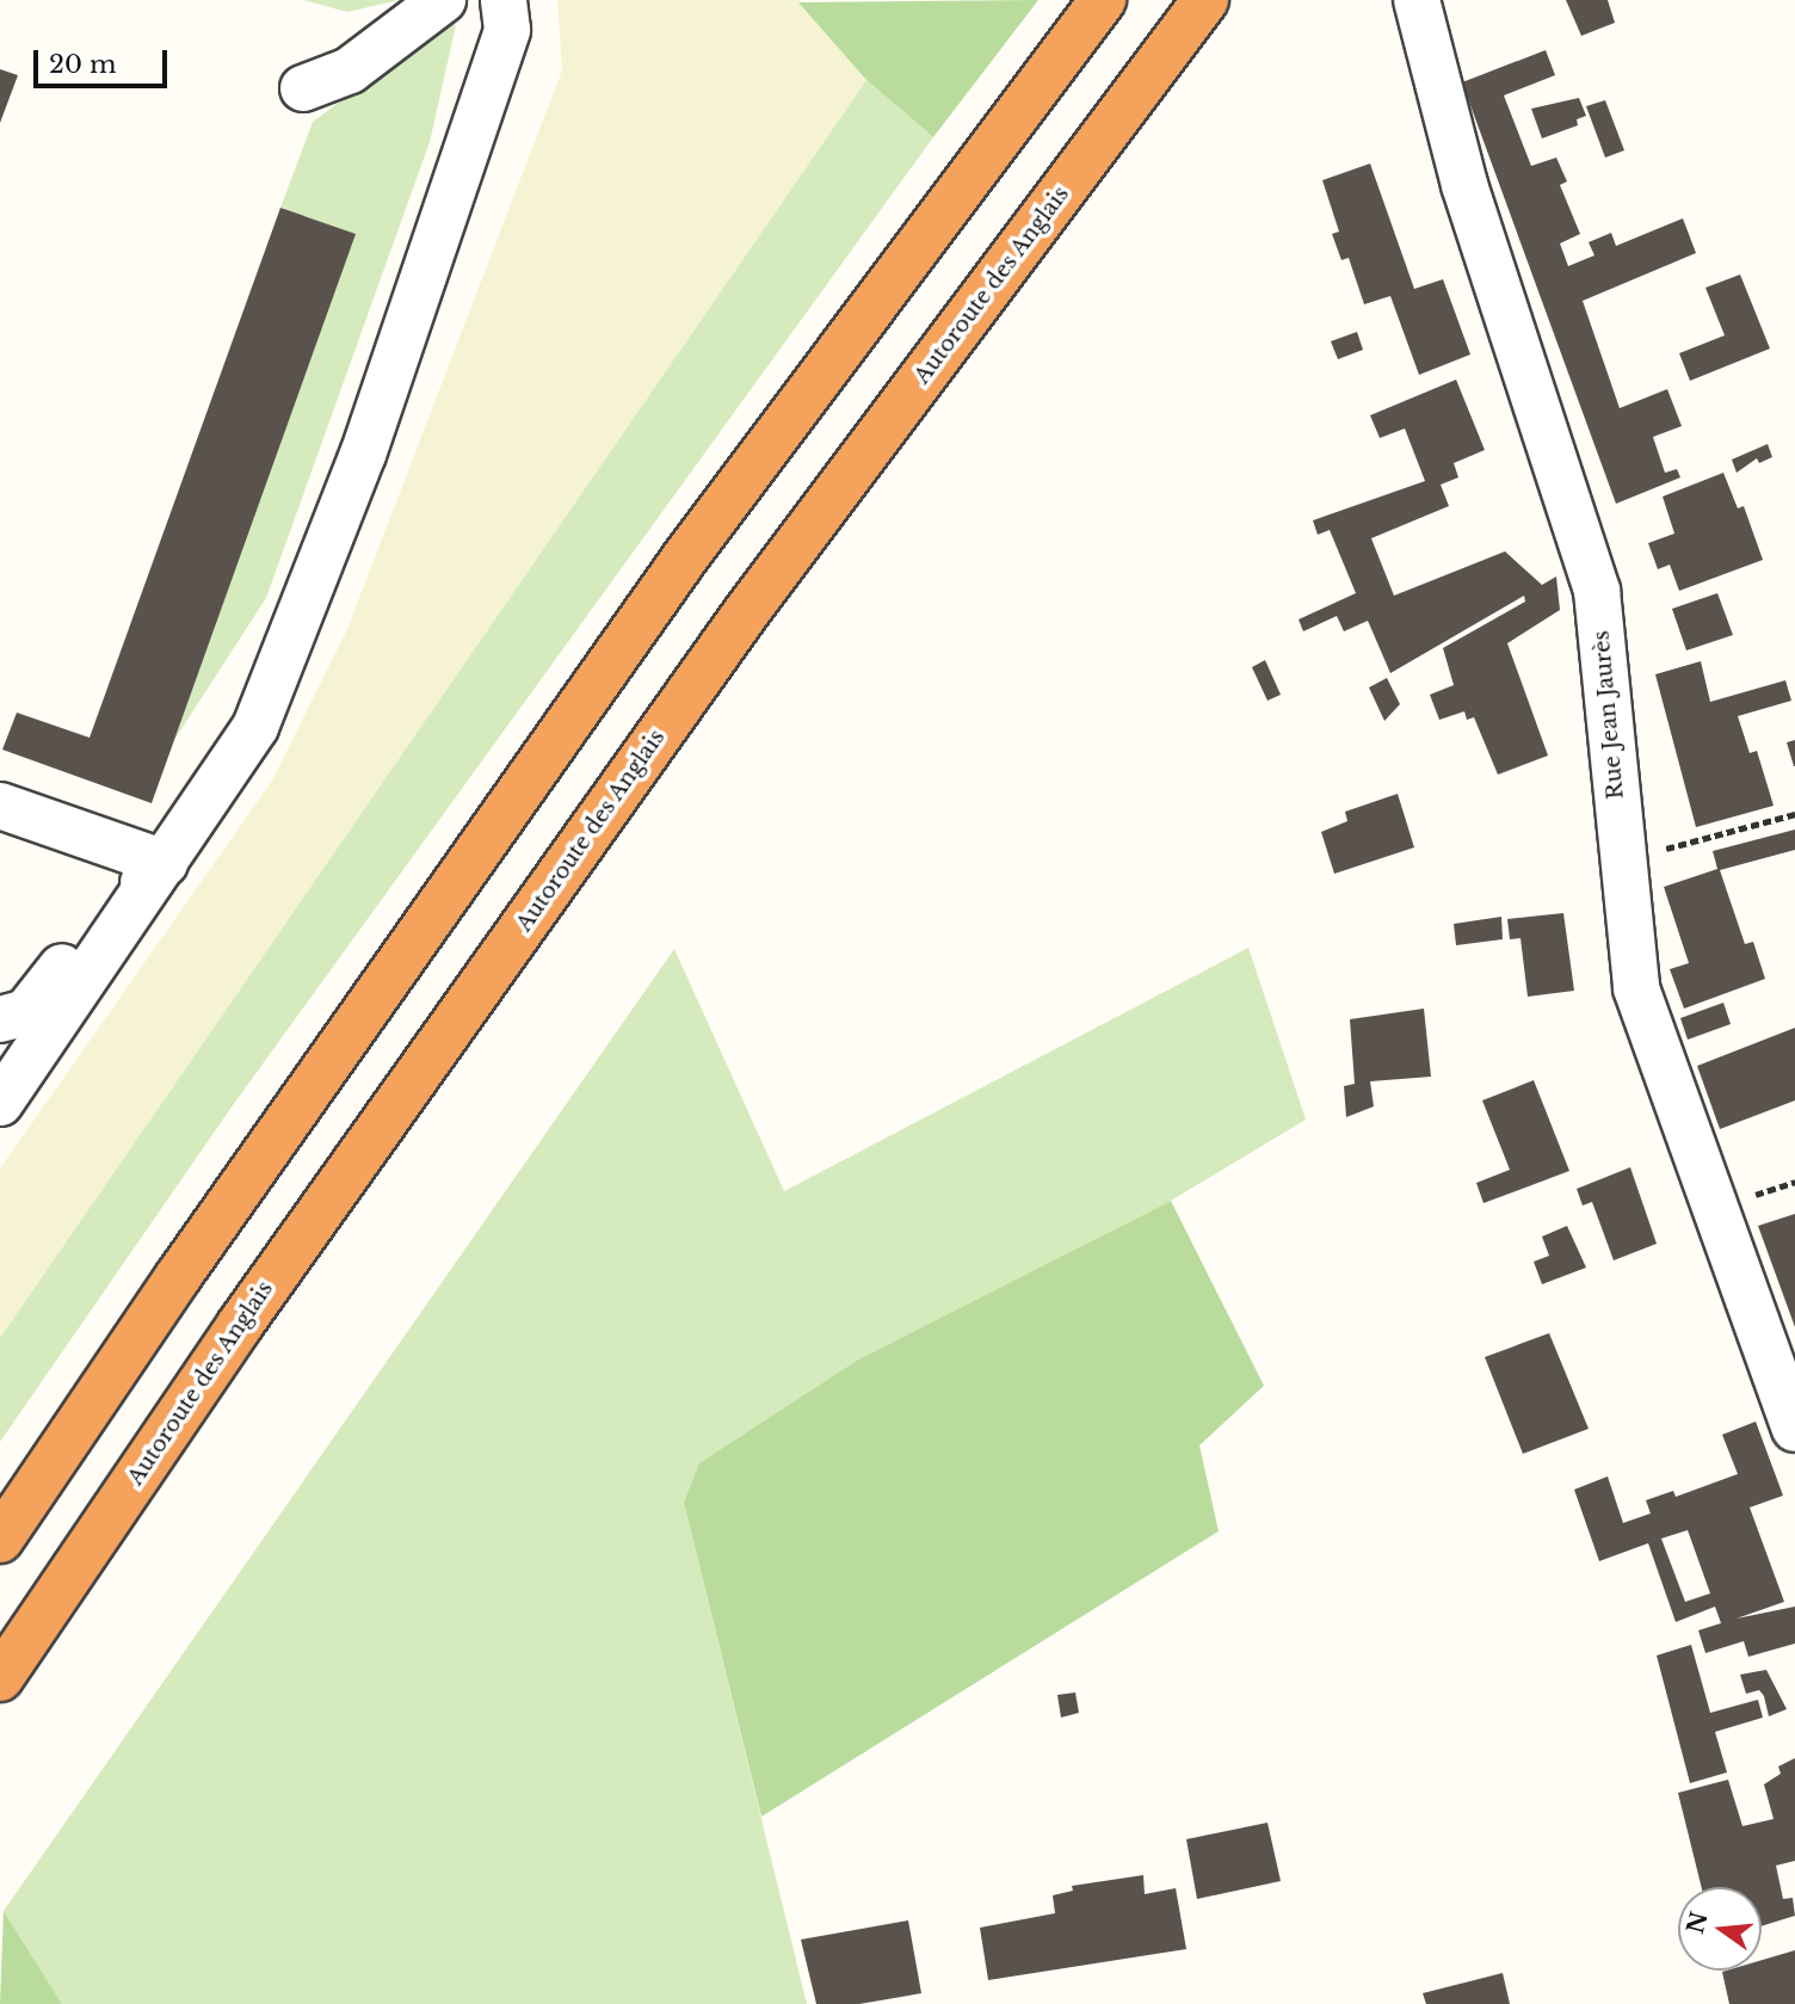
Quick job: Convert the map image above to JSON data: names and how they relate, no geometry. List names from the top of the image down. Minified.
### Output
{"streets":{"highway":["Autoroute des Anglais"],"street":["Rue Jean Jaurès"]},"scale_bar":"20 m","north":"left"}
